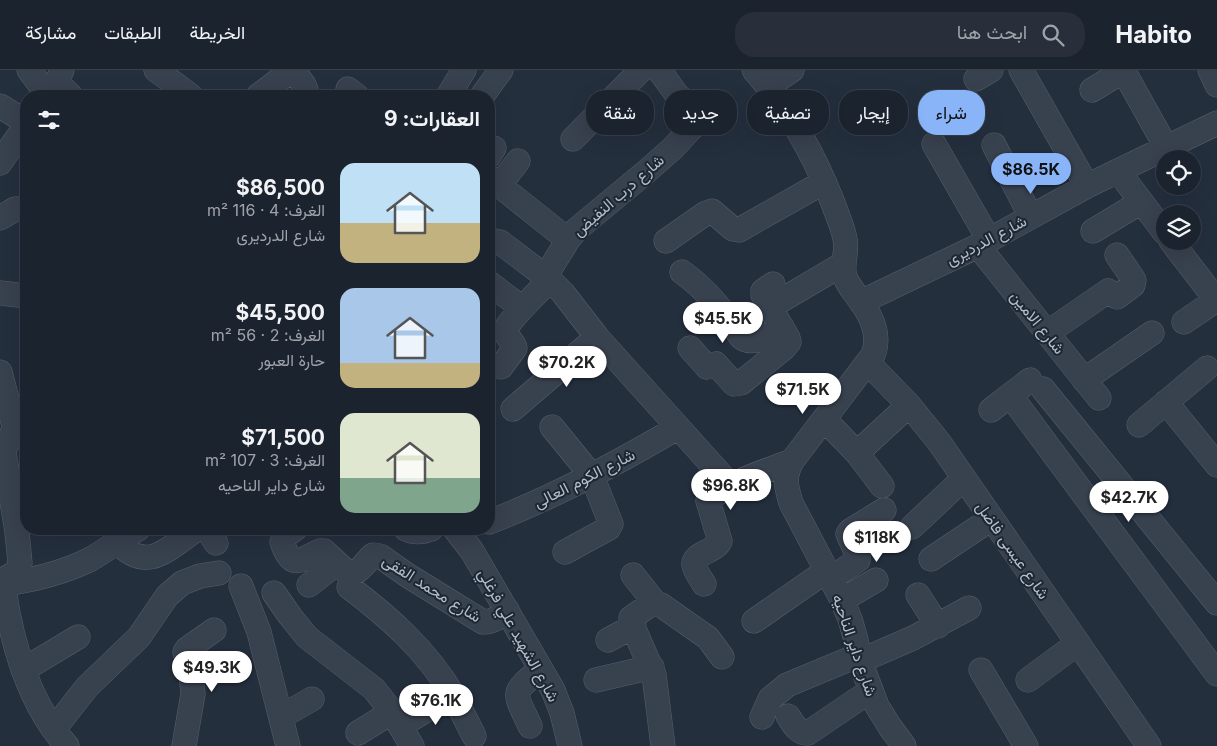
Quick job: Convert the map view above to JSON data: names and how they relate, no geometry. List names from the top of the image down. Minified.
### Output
{"streets":{"street":["شارع درب النفيض","شارع الدرديرى","شارع الامين","شارع الكوم العالى","شارع عيسى فاضل","شارع محمد الفقى","شارع الشهيد علي فرغلي","شارع داير الناحيه"]},"crossings":[["شارع الدرديرى","شارع الامين"],["شارع الدرديرى","شارع داير الناحيه"],["شارع عيسى فاضل","شارع داير الناحيه"],["شارع محمد الفقى","شارع الشهيد علي فرغلي"]],"page":{"header":"Habito","search":"ابحث هنا","nav":["الخريطة","الطبقات","مشاركة"],"chip":["شراء","إيجار","تصفية","جديد","شقة"],"heading":"العقارات: 9","list":[{"name":"$86,500","note":"الغرف: 4 · 116 m² · شارع الدرديرى"},{"name":"$45,500","note":"الغرف: 2 · 56 m² · حارة العبور"},{"name":"$71,500","note":"الغرف: 3 · 107 m² · شارع داير الناحيه"}],"price":["$86.5K","$45.5K","$70.2K","$71.5K","$96.8K","$42.7K","$118K","$49.3K","$76.1K"]}}
